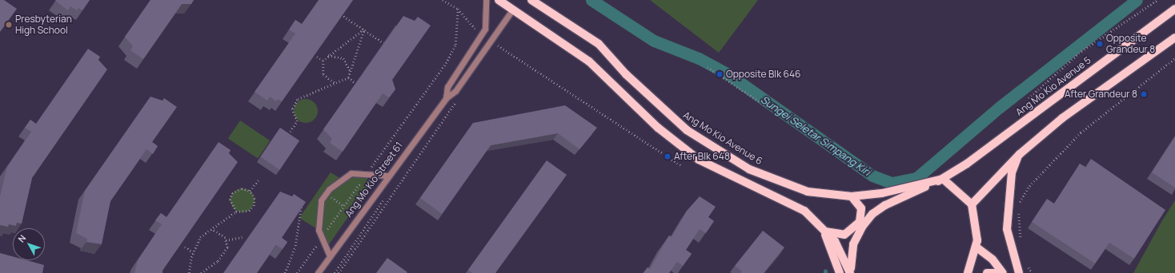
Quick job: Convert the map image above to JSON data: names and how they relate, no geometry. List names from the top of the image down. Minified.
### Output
{"streets":{"main road":["Ang Mo Kio Avenue 5","Ang Mo Kio Avenue 6"],"street":["Ang Mo Kio Street 61"]},"crossings":[["Ang Mo Kio Avenue 5","Ang Mo Kio Avenue 6"]],"water":["Sungei Seletar Simpang Kiri"],"places":["Presbyterian High School","Opposite Grandeur 8","Opposite Blk 646","After Grandeur 8","After Blk 648"],"north":"top left"}
